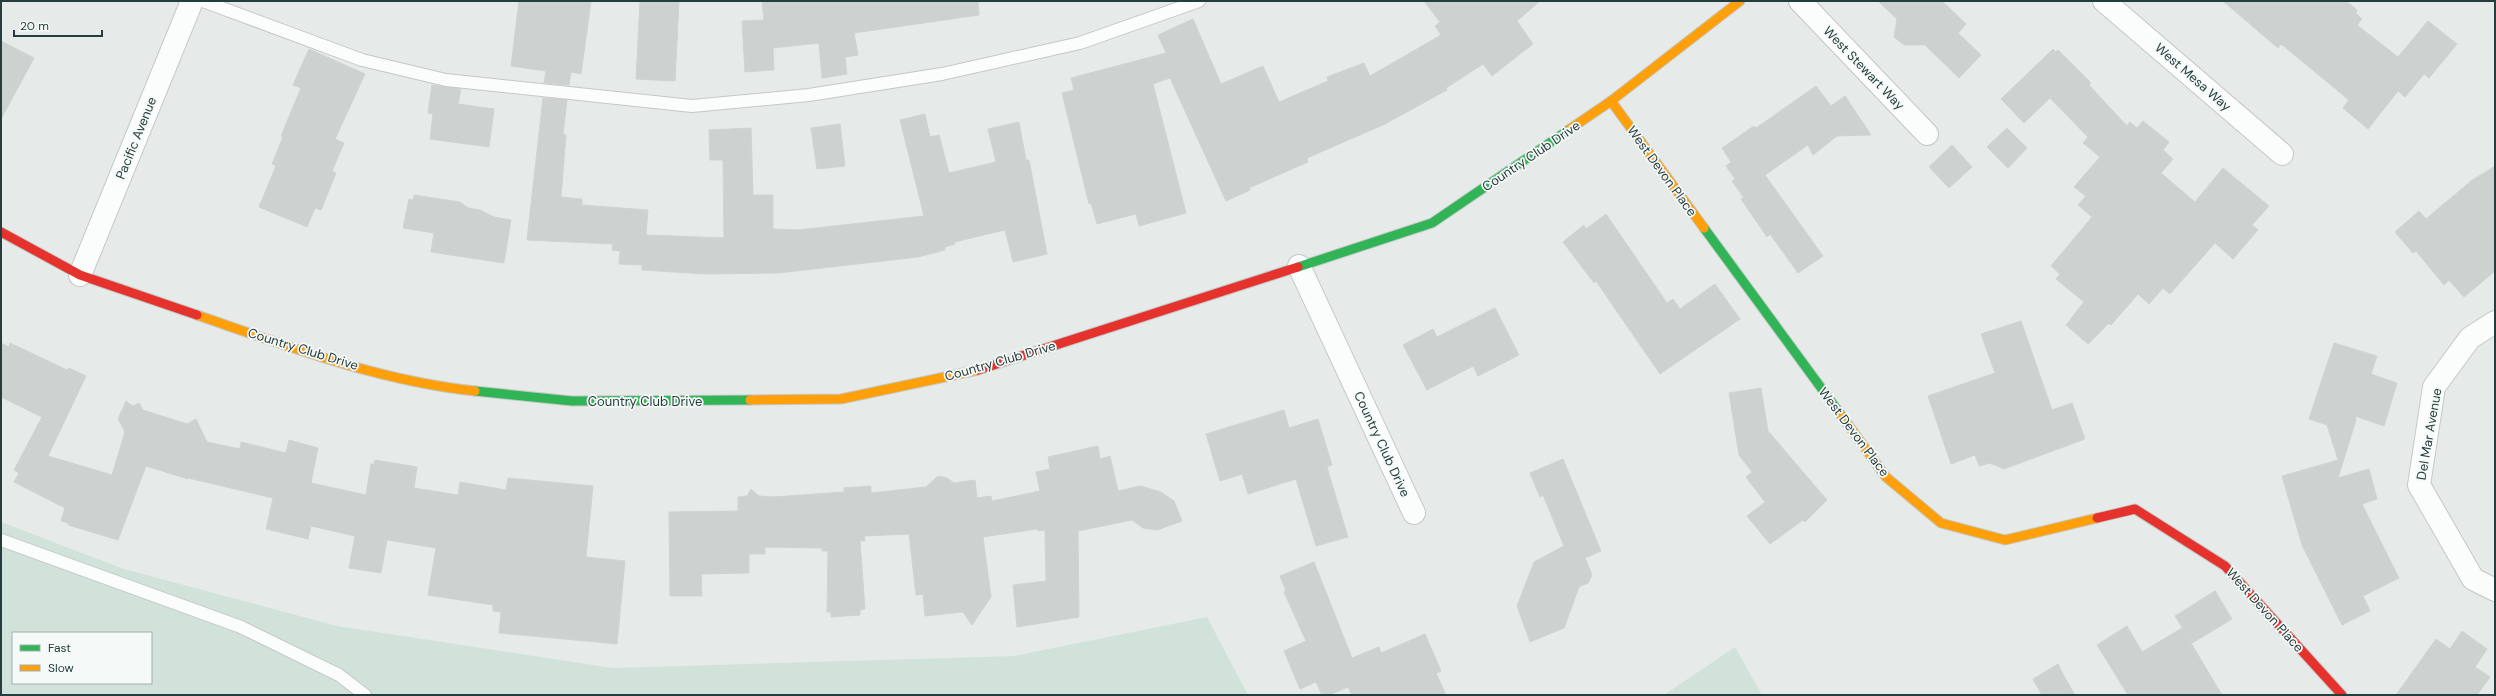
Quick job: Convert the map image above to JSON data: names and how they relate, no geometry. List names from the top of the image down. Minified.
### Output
{"streets":{"street":["West Stewart Way","West Mesa Way","Pacific Avenue","Country Club Drive","West Devon Place","Del Mar Avenue"]},"crossings":[["Pacific Avenue","Country Club Drive"],["Country Club Drive","West Devon Place"]],"legend":["Fast","Slow"],"scale_bar":"20 m"}
